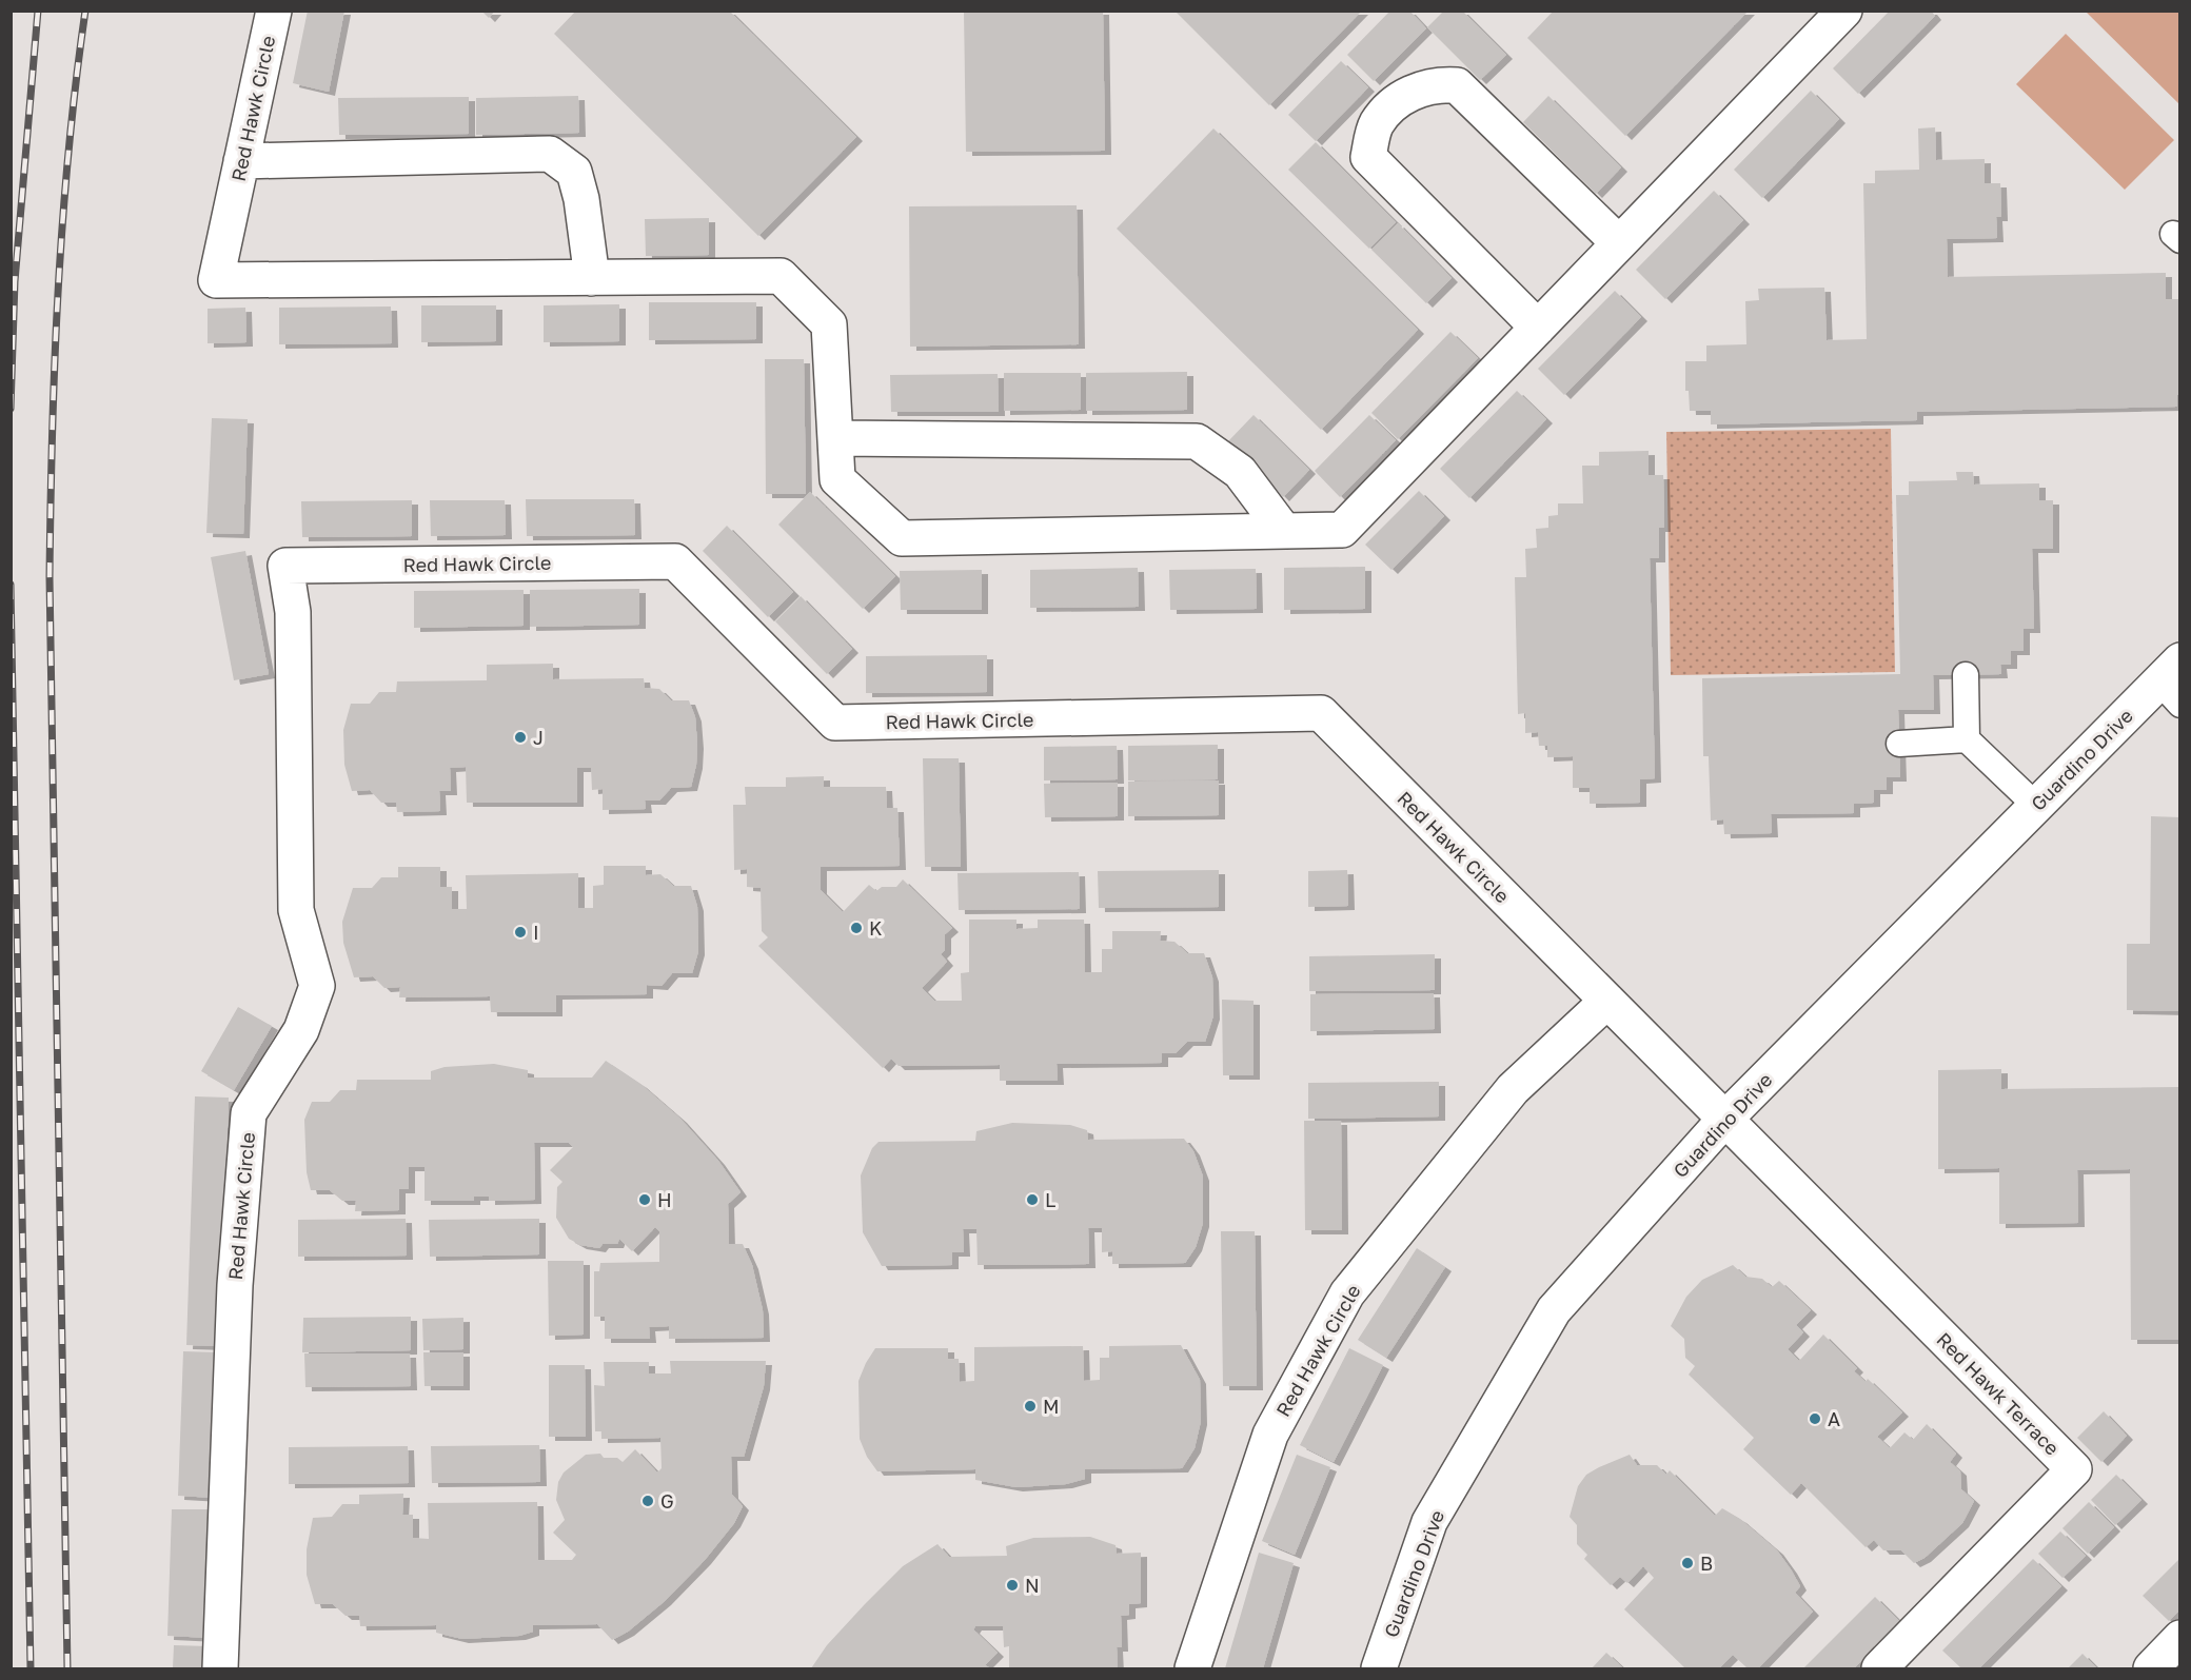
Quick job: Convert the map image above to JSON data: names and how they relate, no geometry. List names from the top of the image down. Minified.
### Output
{"streets":{"street":["Red Hawk Circle","Guardino Drive","Red Hawk Terrace"]},"crossings":[["Red Hawk Circle","Guardino Drive"],["Red Hawk Circle","Red Hawk Terrace"],["Guardino Drive","Red Hawk Terrace"]],"places":["J","K","I","H","L","M","A","G","B","N"]}
